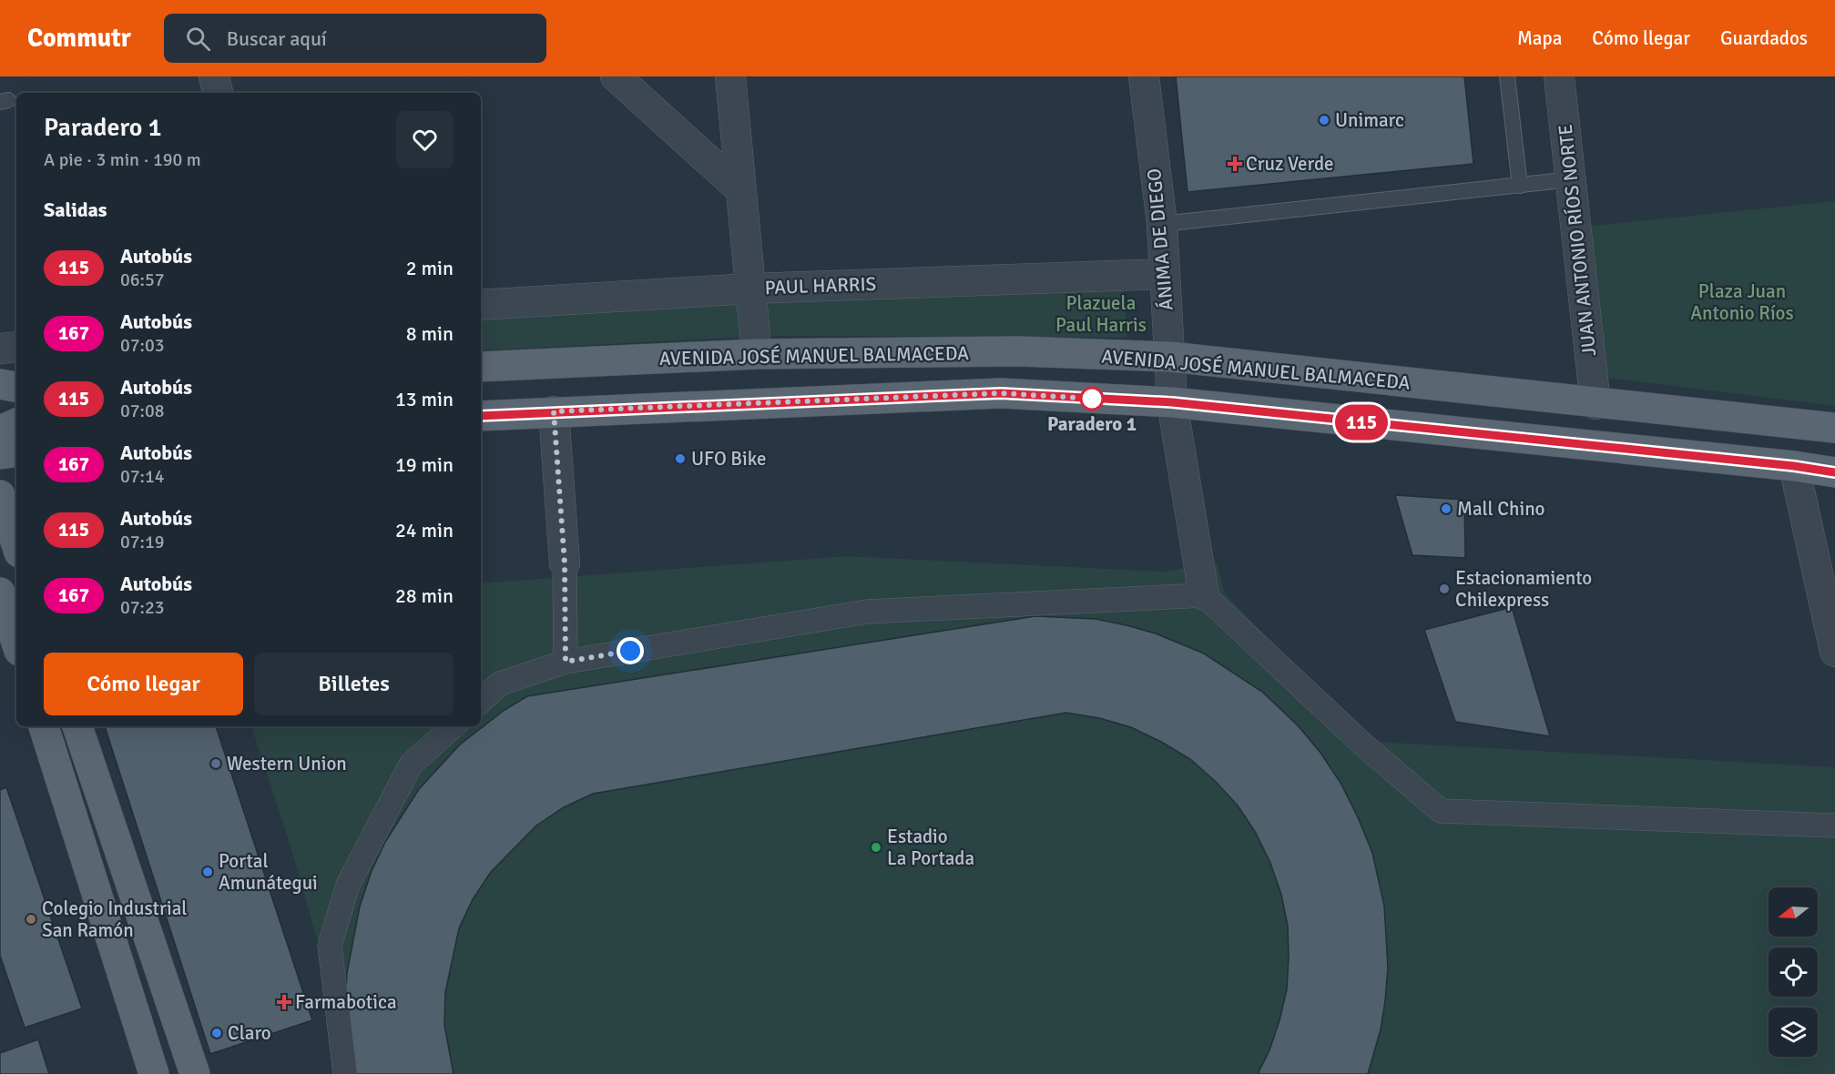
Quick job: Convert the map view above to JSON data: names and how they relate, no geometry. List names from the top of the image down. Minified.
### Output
{"streets":{"main road":["AVENIDA JOSÉ MANUEL BALMACEDA"],"street":["ÁNIMA DE DIEGO","JUAN ANTONIO RÍOS NORTE","PAUL HARRIS"]},"crossings":[["ÁNIMA DE DIEGO","PAUL HARRIS"],["ÁNIMA DE DIEGO","AVENIDA JOSÉ MANUEL BALMACEDA"],["JUAN ANTONIO RÍOS NORTE","AVENIDA JOSÉ MANUEL BALMACEDA"]],"parks":["Plaza Juan Antonio Ríos","Plazuela Paul Harris"],"places":{"other":["Unimarc","Paradero 1","UFO Bike","Mall Chino","Estacionamiento Chilexpress","Western Union","Estadio La Portada","Portal Amunátegui","Colegio Industrial San Ramón","Claro"],"health":["Cruz Verde","Farmabotica"]},"lines":["bus line 115"],"north":"left","page":{"header":"Commutr","search":"Buscar aquí","nav":["Mapa","Cómo llegar","Guardados"],"on_map":"115","heading":[["Paradero 1","A pie · 3 min · 190 m"],"Salidas"],"list":[{"mark":"115","name":"Autobús","note":"06:57","value":"2 min"},{"mark":"167","name":"Autobús","note":"07:03","value":"8 min"},{"mark":"115","name":"Autobús","note":"07:08","value":"13 min"},{"mark":"167","name":"Autobús","note":"07:14","value":"19 min"},{"mark":"115","name":"Autobús","note":"07:19","value":"24 min"},{"mark":"167","name":"Autobús","note":"07:23","value":"28 min"}],"buttons":["Cómo llegar","Billetes"]}}
